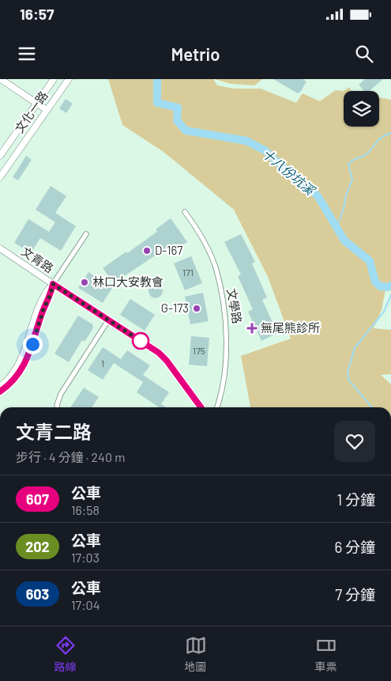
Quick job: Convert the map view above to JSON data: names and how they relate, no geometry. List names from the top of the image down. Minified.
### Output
{"streets":{"street":["文化一路","文青路","文學路"]},"water":["十八份坑溪"],"places":{"other":["D-167","林口大安教會","G-173"],"health":["無尾熊診所"]},"lines":["bus line 607"],"house_numbers":["171","175","1"],"page":{"status":"16:57","header":"Metrio","heading":["文青二路","步行 · 4 分鐘 · 240 m"],"list":[{"mark":"607","name":"公車","note":"16:58","value":"1 分鐘"},{"mark":"202","name":"公車","note":"17:03","value":"6 分鐘"},{"mark":"603","name":"公車","note":"17:04","value":"7 分鐘"}],"tabs":["路線","地圖","車票"]}}
